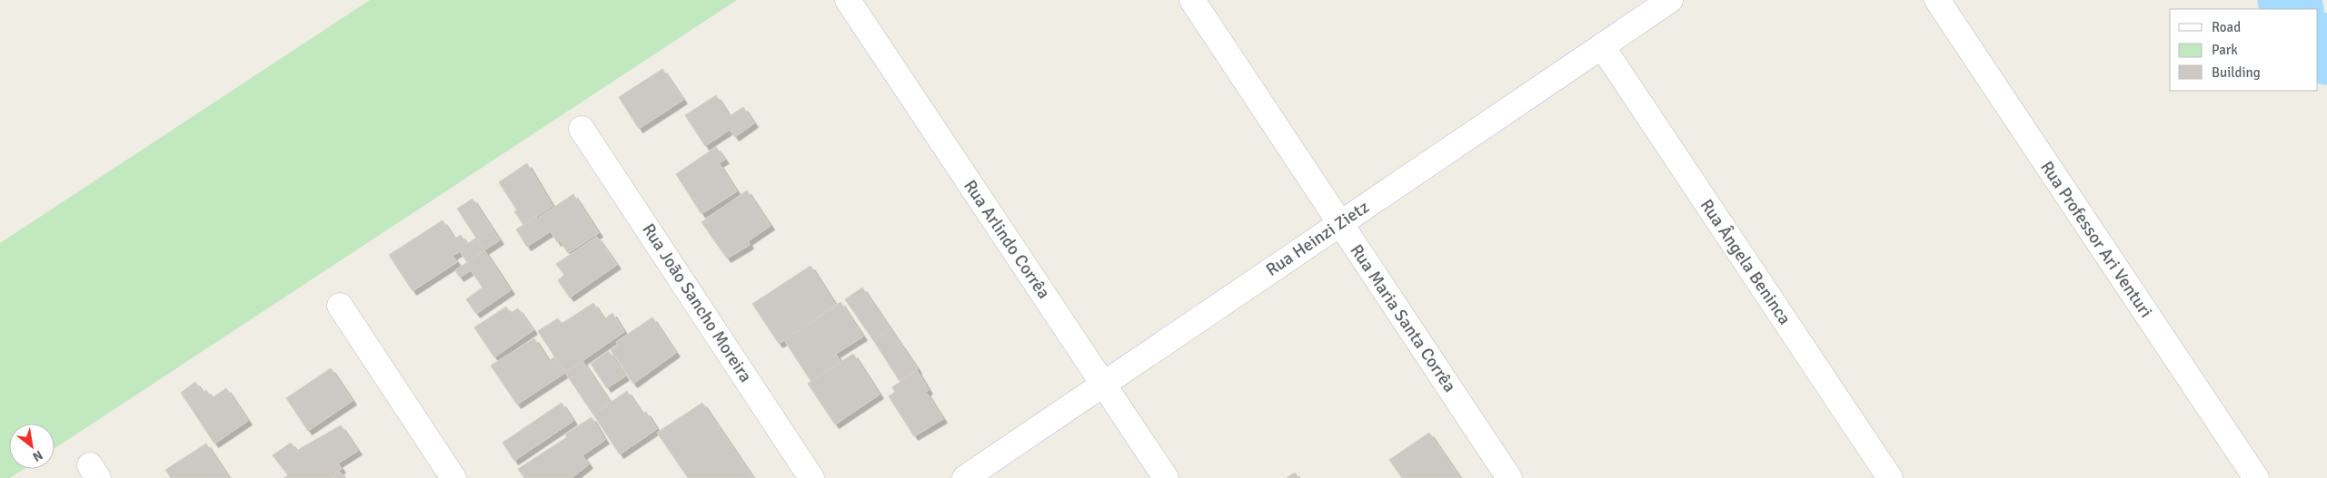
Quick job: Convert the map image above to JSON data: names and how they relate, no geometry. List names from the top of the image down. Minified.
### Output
{"streets":{"street":["Rua Heinzi Zietz","Rua Arlindo Corrêa","Rua Professor Ari Venturi","Rua Ângela Beninca","Rua João Sancho Moreira","Rua Maria Santa Corrêa"]},"crossings":[["Rua Heinzi Zietz","Rua Arlindo Corrêa"],["Rua Heinzi Zietz","Rua Ângela Beninca"],["Rua Heinzi Zietz","Rua Maria Santa Corrêa"]],"legend":["Road","Park","Building"],"north":"bottom right"}
